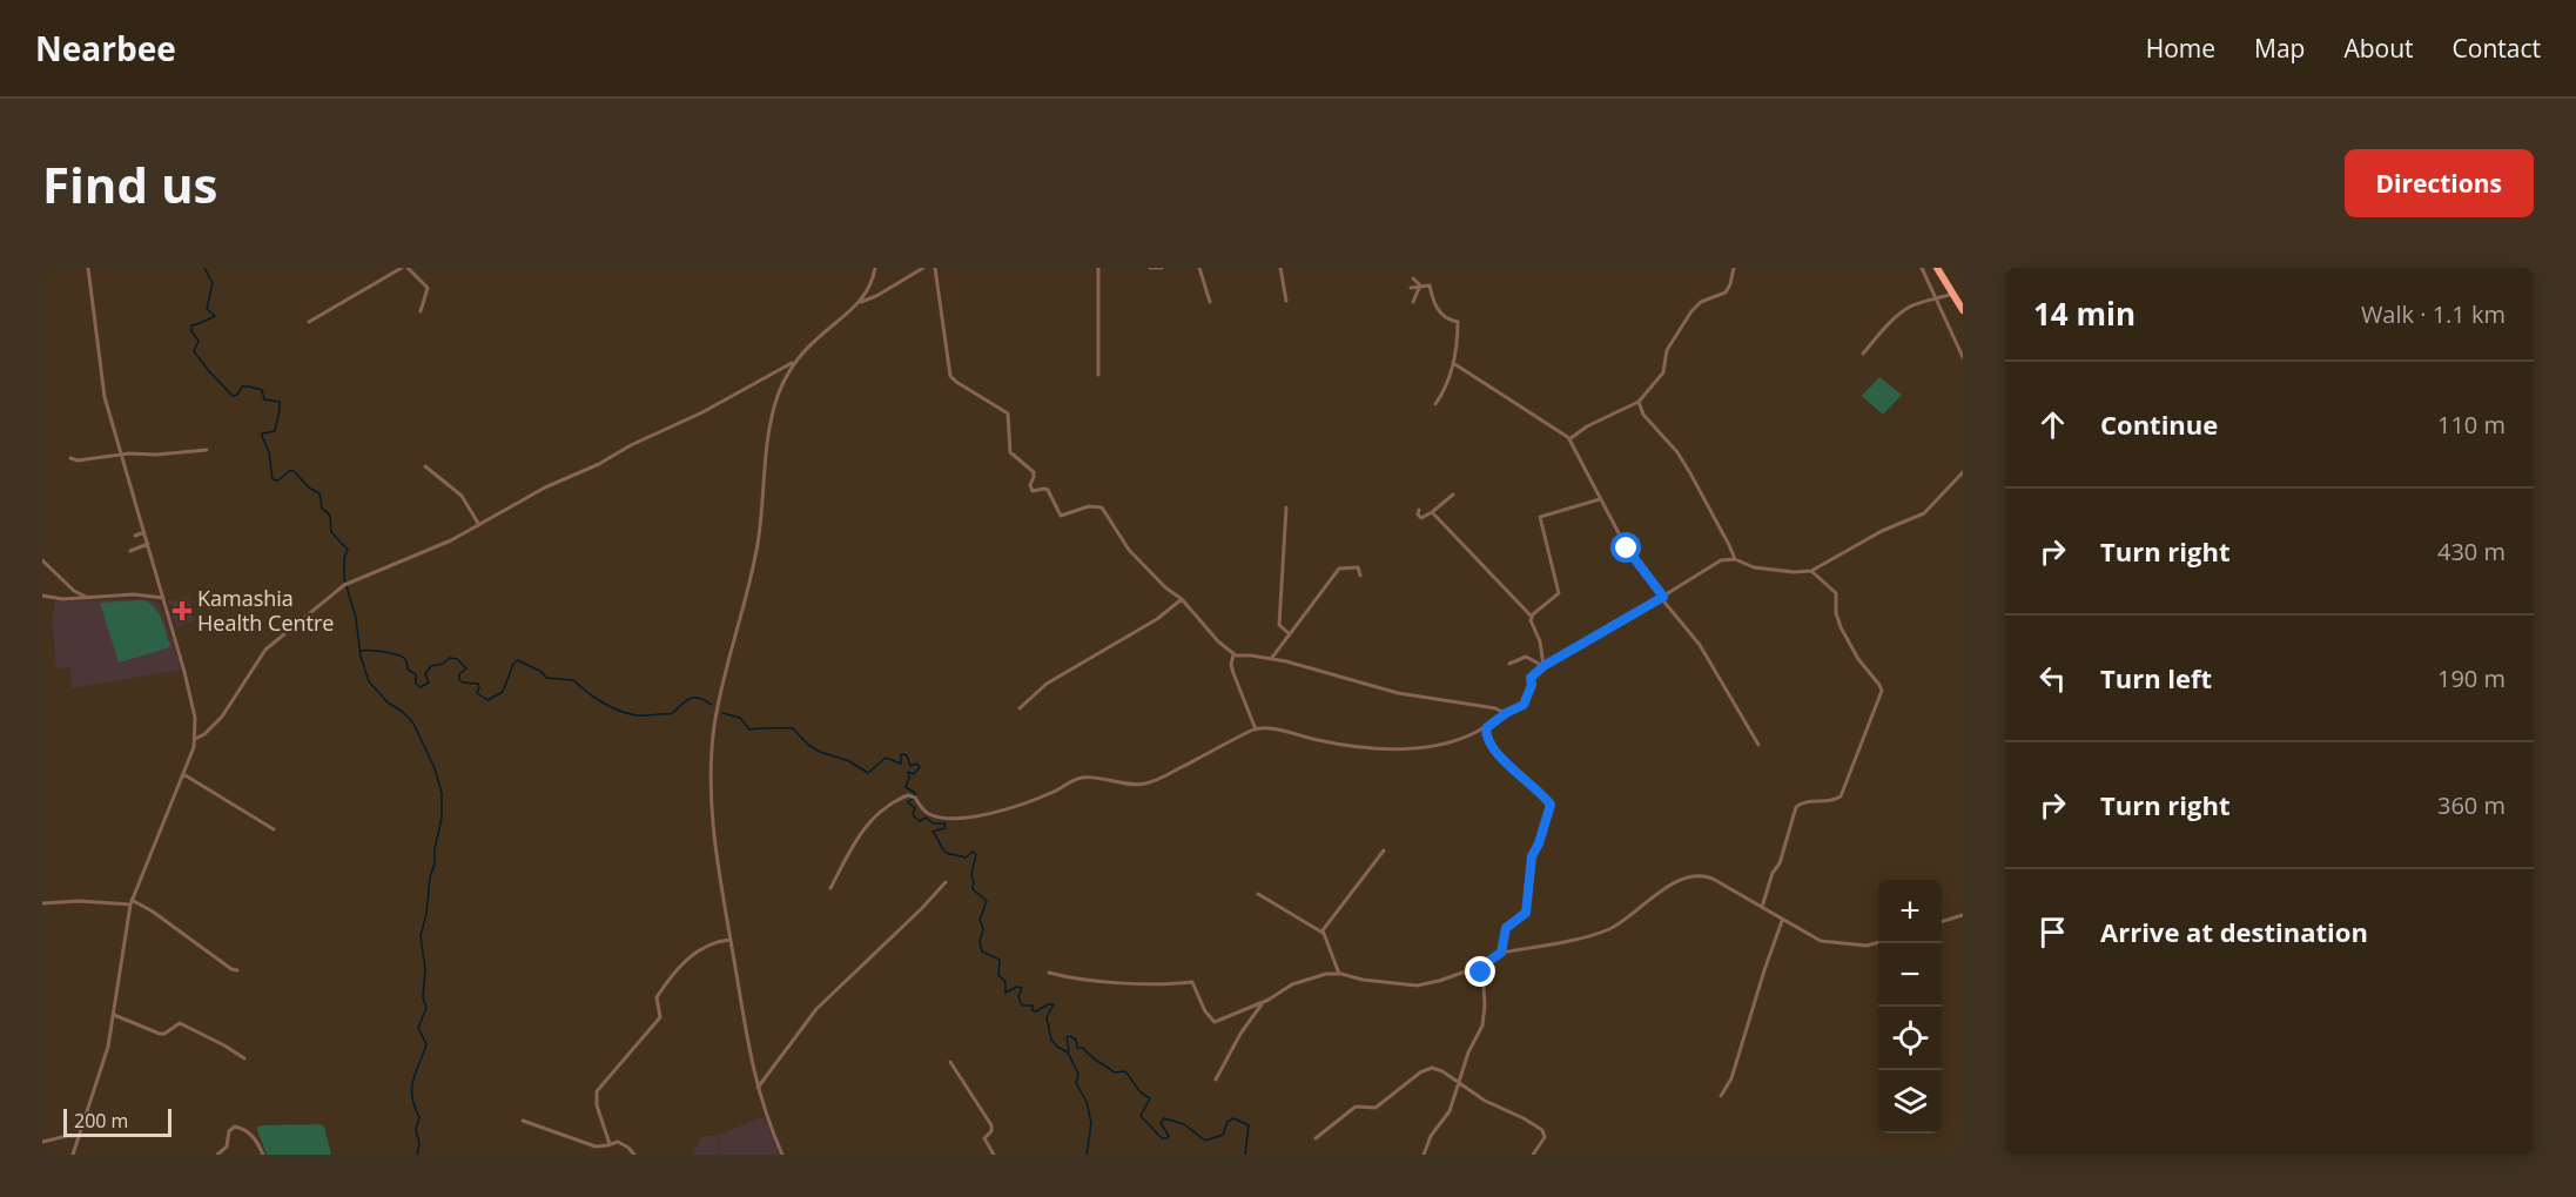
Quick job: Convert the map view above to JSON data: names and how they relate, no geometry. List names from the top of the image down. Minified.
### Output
{"places":{"health":["Kamashia Health Centre"]},"scale_bar":"200 m","page":{"header":"Nearbee","nav":["Home","Map","About","Contact"],"buttons":"Directions","title":"Find us","heading":["14 min","Walk · 1.1 km"],"list":[["Continue","110 m"],["Turn right","430 m"],["Turn left","190 m"],["Turn right","360 m"],"Arrive at destination"],"map_buttons":["+","−"],"scale":"200 m"}}
